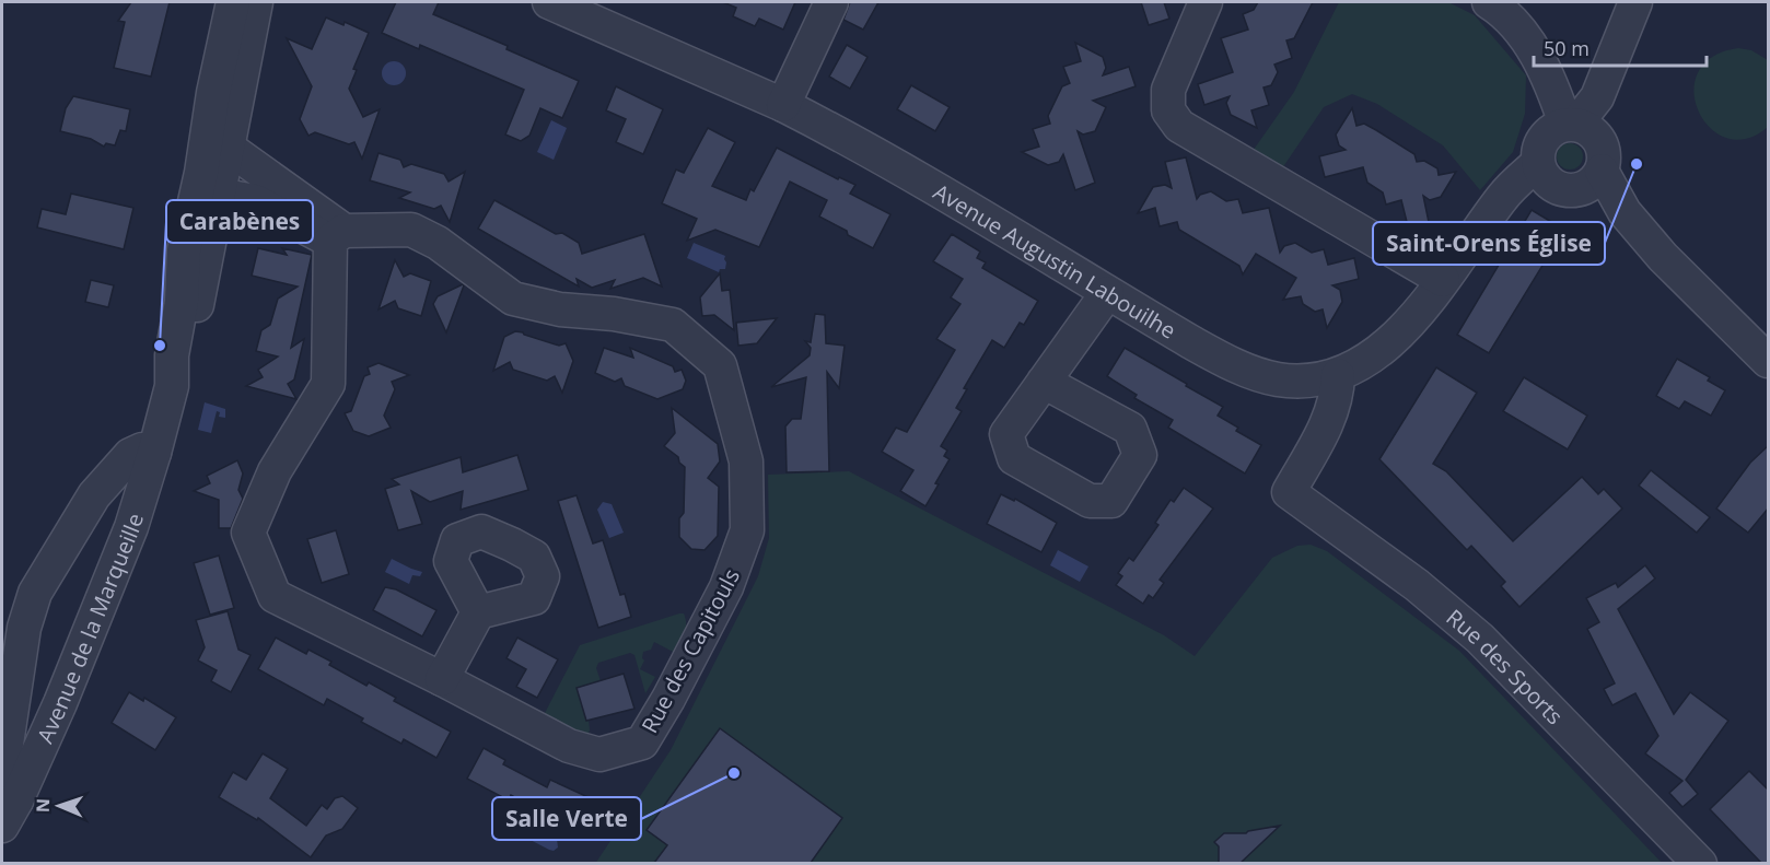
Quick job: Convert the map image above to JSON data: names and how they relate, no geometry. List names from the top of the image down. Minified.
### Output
{"streets":{"street":["Avenue Augustin Labouilhe","Avenue de la Marqueille","Rue des Capitouls","Rue des Sports"]},"crossings":[["Avenue Augustin Labouilhe","Rue des Sports"],["Avenue de la Marqueille","Rue des Capitouls"]],"places":["Saint-Orens Église","Carabènes","Salle Verte"],"scale_bar":"50 m","north":"left"}
